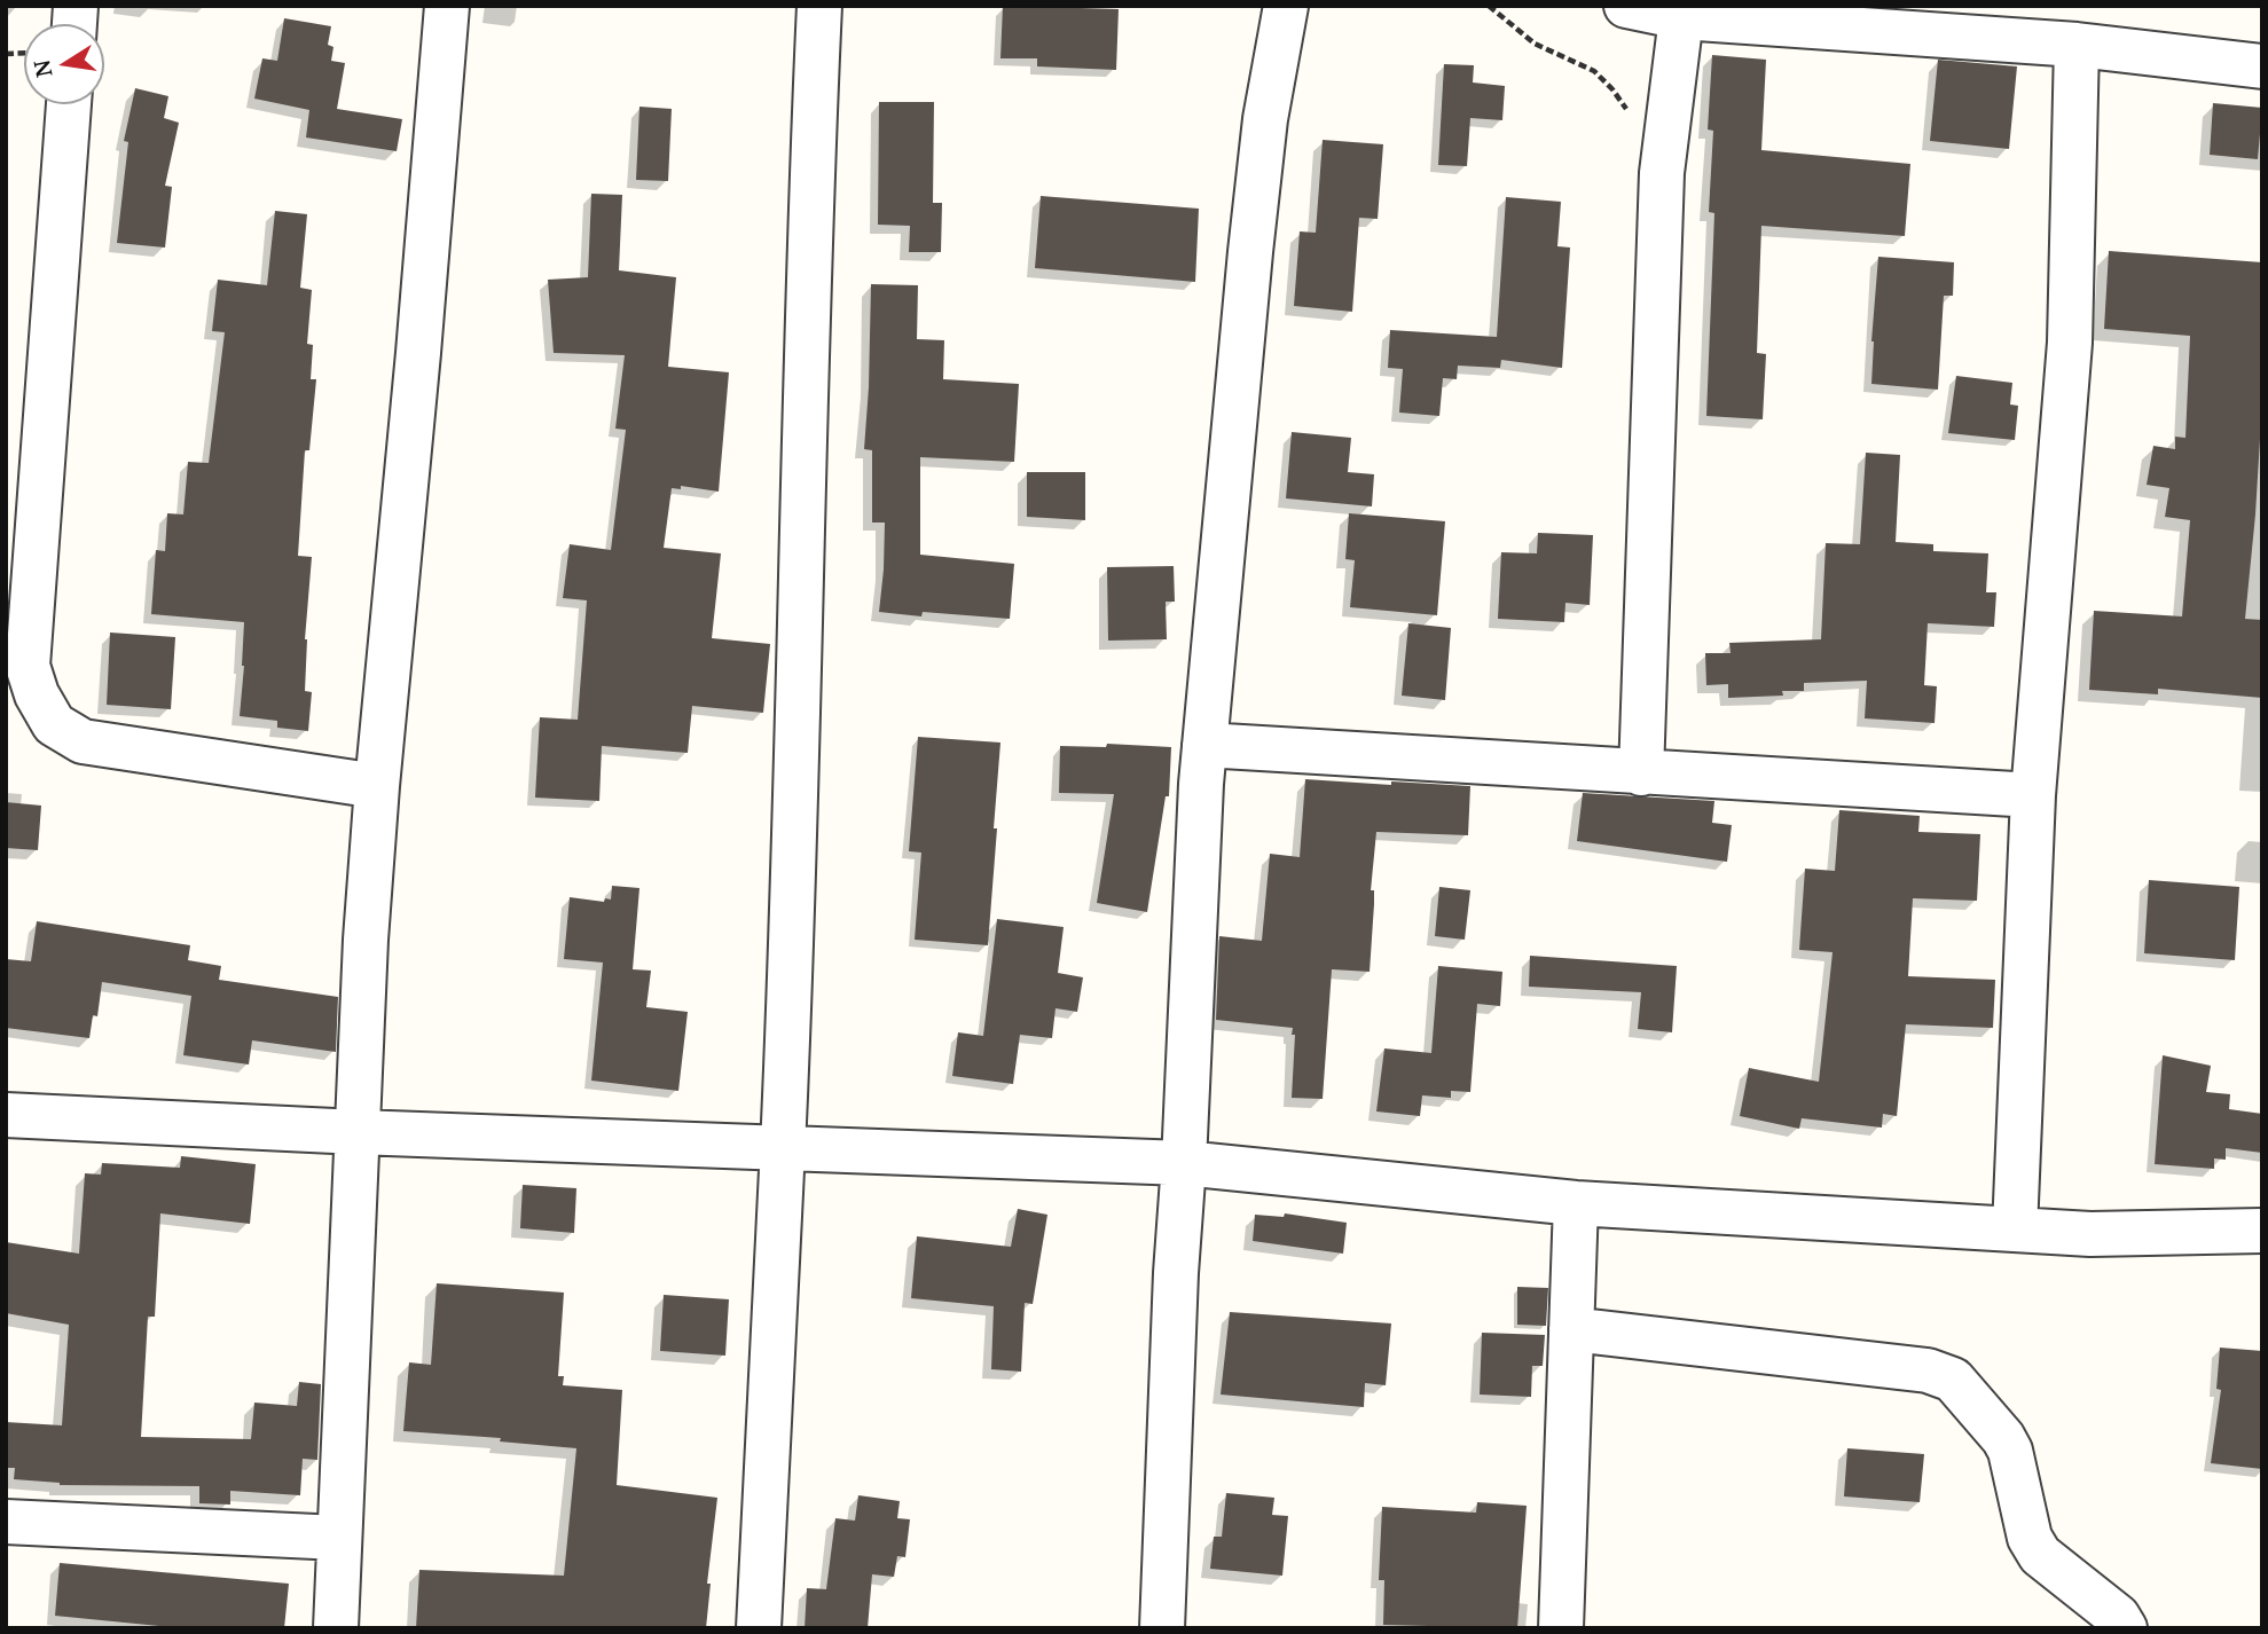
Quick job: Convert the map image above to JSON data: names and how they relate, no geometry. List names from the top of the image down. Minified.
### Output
{"north":"left"}
